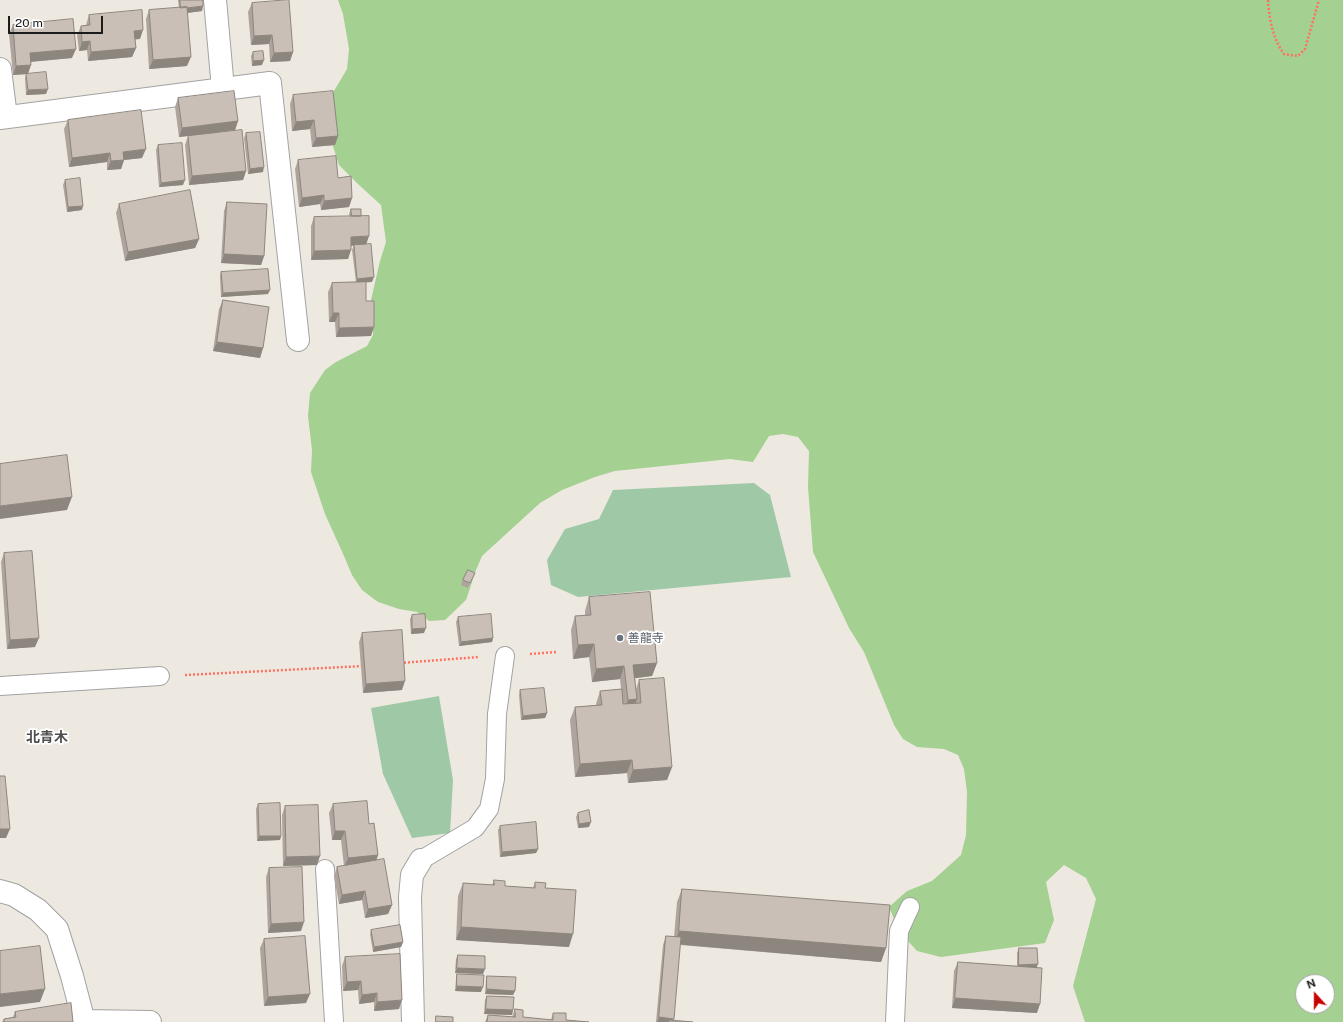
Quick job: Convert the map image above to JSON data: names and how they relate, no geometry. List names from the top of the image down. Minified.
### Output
{"districts":["北青木"],"places":["善龍寺"],"scale_bar":"20 m","north":"top"}
